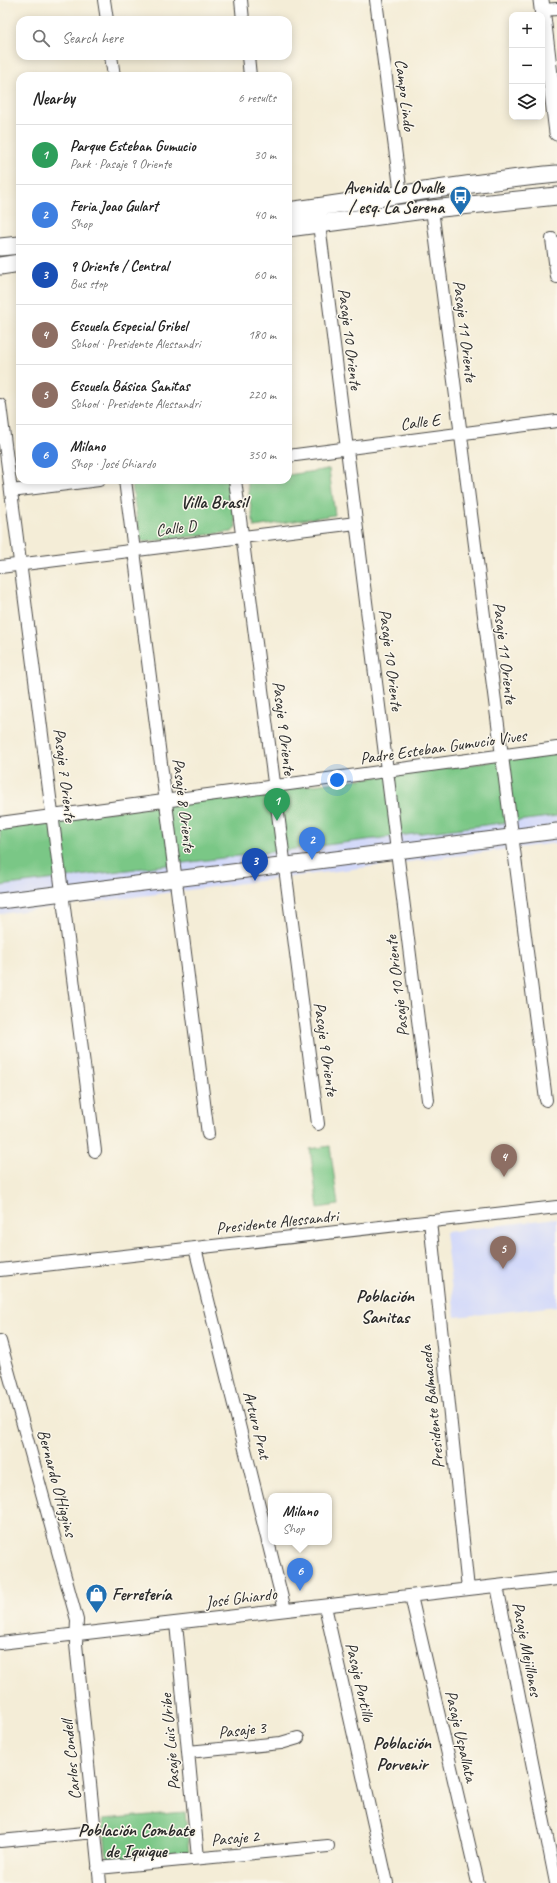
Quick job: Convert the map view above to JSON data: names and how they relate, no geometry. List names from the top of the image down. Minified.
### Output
{"streets":{"street":["Campo Lindo","Pasaje 11 Oriente","Pasaje 10 Oriente","Calle E","Calle D","Pasaje 9 Oriente","Padre Esteban Gumucio Vives","Pasaje 7 Oriente","Pasaje 8 Oriente","Presidente Alessandri","Presidente Balmaceda","Arturo Prat","Bernardo O'Higgins","José Ghiardo","Pasaje Mejillones","Pasaje Portillo","Pasaje 3","Pasaje Uspallata","Pasaje Luis Uribe","Carlos Condell","Pasaje 2"]},"crossings":[["Pasaje 11 Oriente","Calle E"],["Pasaje 11 Oriente","Padre Esteban Gumucio Vives"],["Pasaje 10 Oriente","Calle E"],["Pasaje 10 Oriente","Calle D"],["Pasaje 10 Oriente","Padre Esteban Gumucio Vives"],["Calle D","Pasaje 9 Oriente"],["Calle D","Pasaje 7 Oriente"],["Calle D","Pasaje 8 Oriente"],["Pasaje 9 Oriente","Padre Esteban Gumucio Vives"],["Padre Esteban Gumucio Vives","Pasaje 7 Oriente"],["Padre Esteban Gumucio Vives","Pasaje 8 Oriente"],["Presidente Alessandri","Presidente Balmaceda"],["Presidente Alessandri","Arturo Prat"],["Presidente Balmaceda","José Ghiardo"],["Arturo Prat","José Ghiardo"],["Bernardo O'Higgins","José Ghiardo"],["Bernardo O'Higgins","Carlos Condell"],["José Ghiardo","Pasaje Mejillones"],["José Ghiardo","Pasaje Portillo"],["José Ghiardo","Pasaje Uspallata"],["José Ghiardo","Pasaje Luis Uribe"],["José Ghiardo","Carlos Condell"],["Pasaje 3","Pasaje Luis Uribe"],["Pasaje Luis Uribe","Pasaje 2"],["Carlos Condell","Pasaje 2"]],"districts":["Villa Brasil","Población Sanitas","Población Porvenir","Población Combate de Iquique"],"places":{"bus stop":["Avenida Lo Ovalle / esq. La Serena"],"shop":["Ferretería"]},"page":{"map_buttons":["+","−"],"search":"Search here","heading":["Nearby","6 results"],"list":[{"mark":"1","name":"Parque Esteban Gumucio","note":"Park · Pasaje 9 Oriente","value":"30 m"},{"mark":"2","name":"Feria Joao Gulart","note":"Shop","value":"40 m"},{"mark":"3","name":"9 Oriente / Central","note":"Bus stop","value":"60 m"},{"mark":"4","name":"Escuela Especial Gribel","note":"School · Presidente Alessandri","value":"180 m"},{"mark":"5","name":"Escuela Básica Sanitas","note":"School · Presidente Alessandri","value":"220 m"},{"mark":"6","name":"Milano","note":"Shop · José Ghiardo","value":"350 m"}],"pins":["1","2","3","4","5","6"],"popup":["Milano","Shop"]}}
